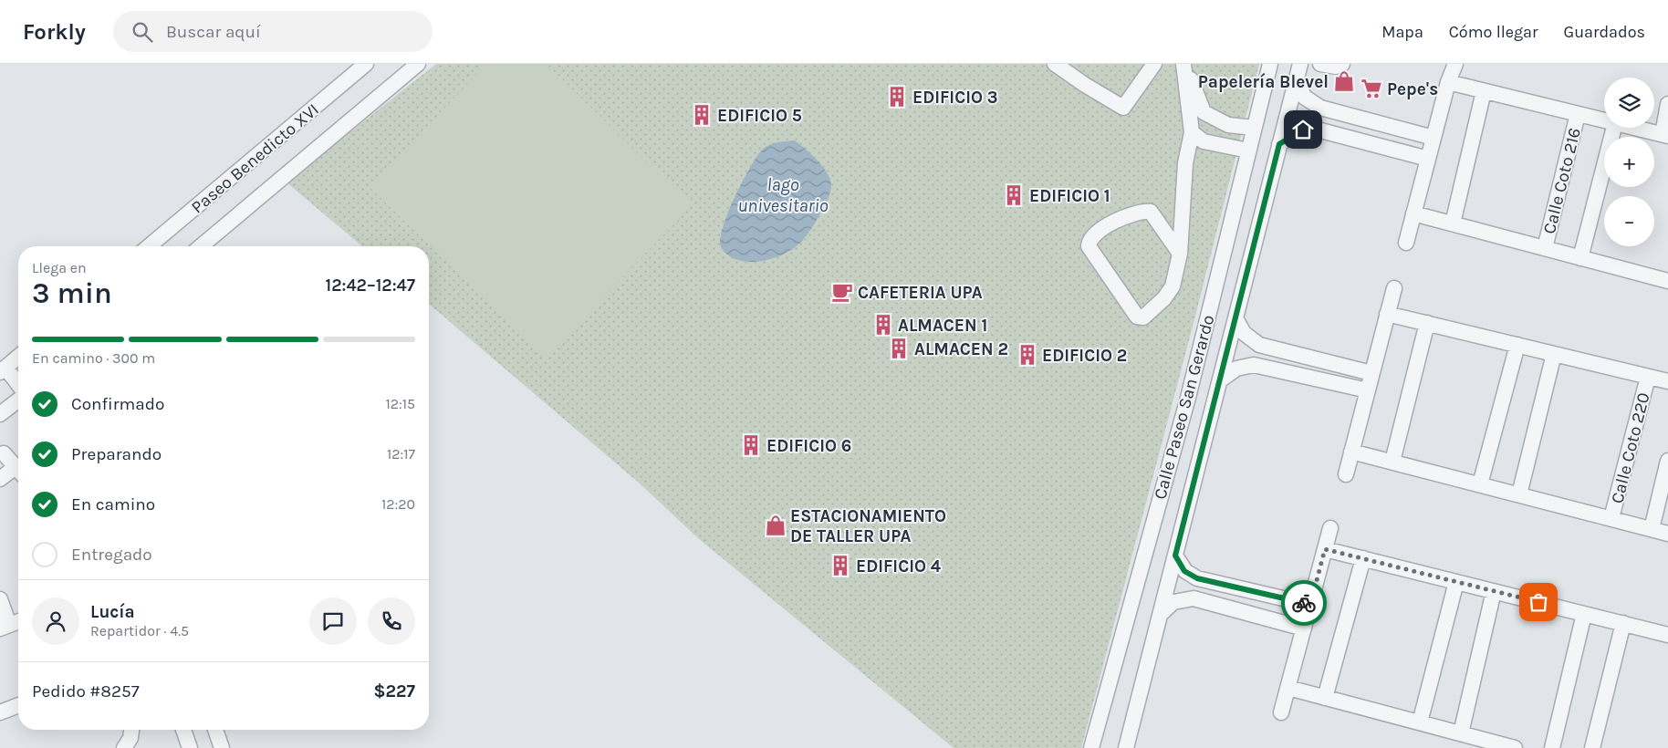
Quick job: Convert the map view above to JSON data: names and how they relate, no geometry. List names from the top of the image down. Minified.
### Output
{"streets":{"street":["Paseo Benedicto XVI","Calle Coto 216","Calle Paseo San Gerardo","Calle Coto 220"]},"water":["lago univesitario"],"places":{"shop":["Papelería Blevel","ESTACIONAMIENTO DE TALLER UPA"],"supermarket":["Pepe's"],"building":["EDIFICIO 3","EDIFICIO 5","EDIFICIO 1","ALMACEN 1","ALMACEN 2","EDIFICIO 2","EDIFICIO 6","EDIFICIO 4"],"cafe":["CAFETERIA UPA"]},"page":{"header":"Forkly","search":"Buscar aquí","nav":["Mapa","Cómo llegar","Guardados"],"map_buttons":["+","−"],"heading":["3 min","Llega en","12:42–12:47"],"panel":["Lucía","Repartidor · 4.5","Pedido #8257","$227"],"bar":"En camino · 300 m","list":[["Confirmado","12:15"],["Preparando","12:17"],["En camino","12:20"],"Entregado"]}}
